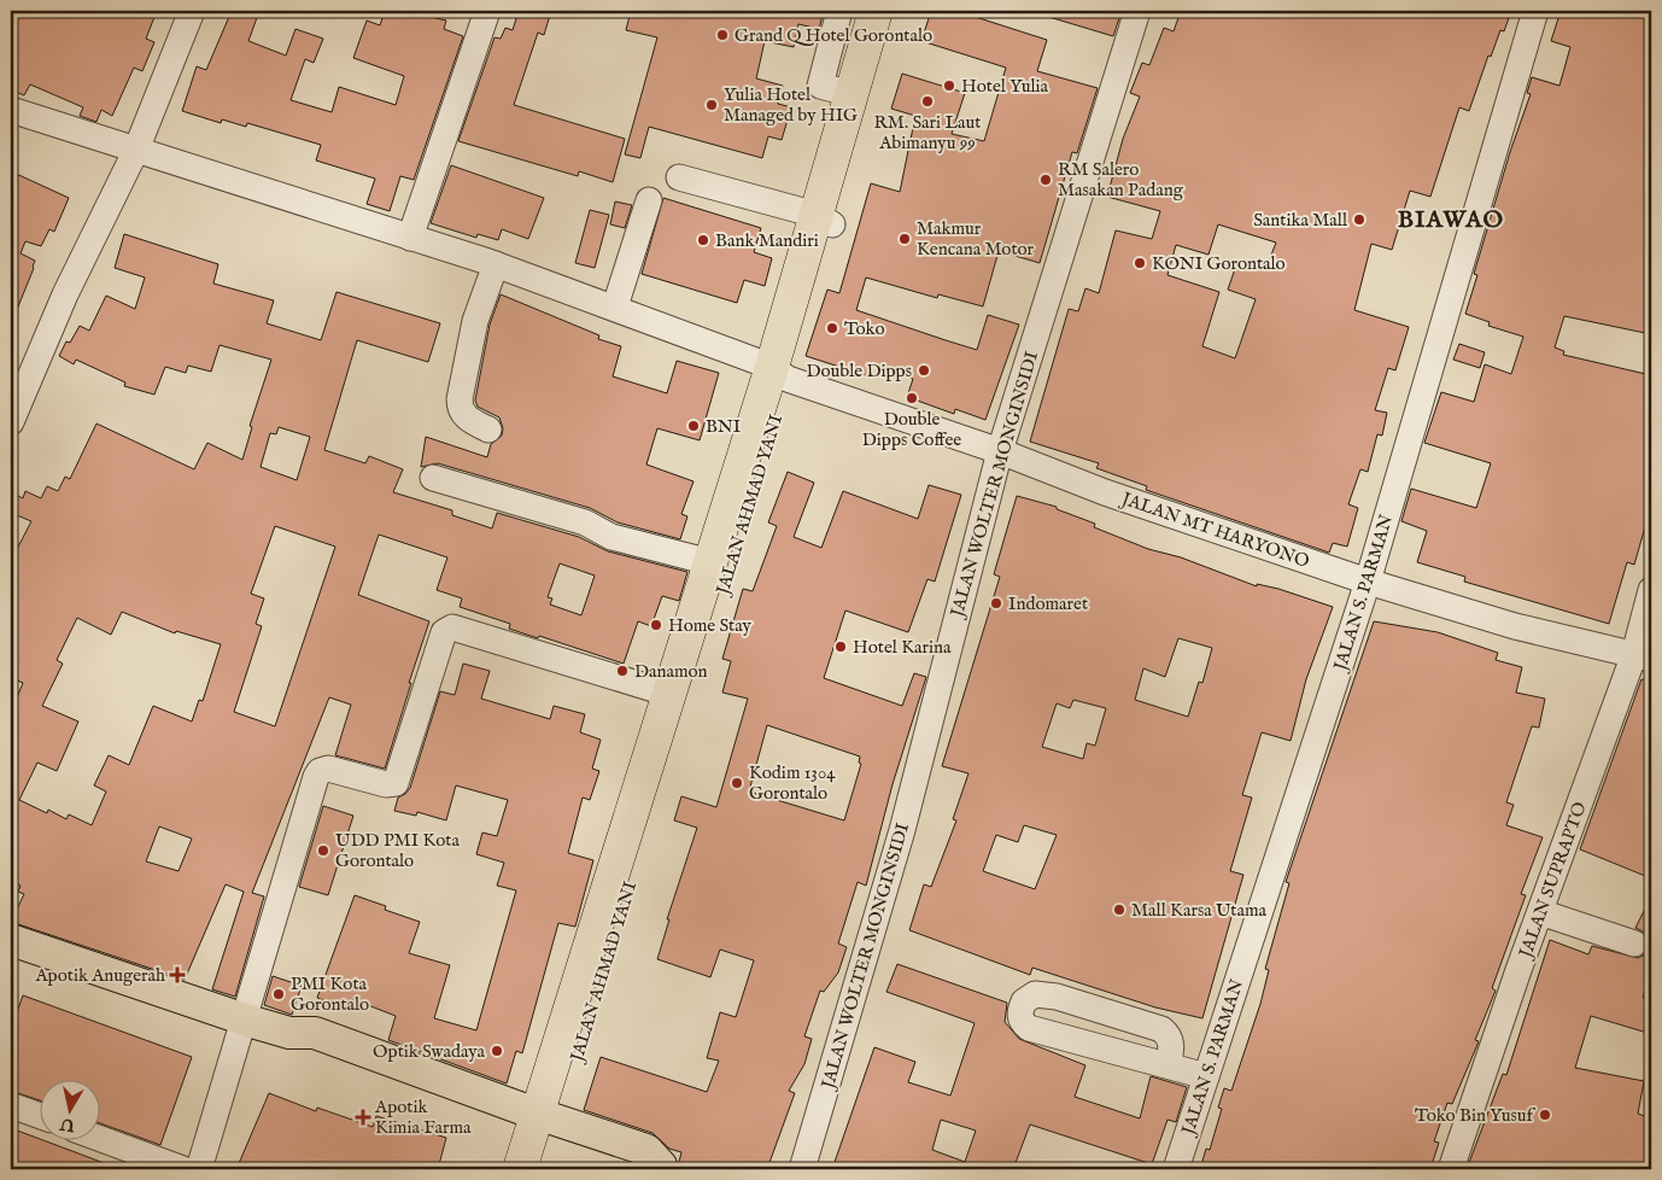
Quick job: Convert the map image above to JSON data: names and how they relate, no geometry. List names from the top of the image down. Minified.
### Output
{"streets":{"highway":["JALAN AHMAD YANI"],"street":["JALAN WOLTER MONGINSIDI","JALAN MT HARYONO","JALAN S. PARMAN","JALAN SUPRAPTO"]},"crossings":[["JALAN WOLTER MONGINSIDI","JALAN MT HARYONO"],["JALAN AHMAD YANI","JALAN MT HARYONO"],["JALAN MT HARYONO","JALAN S. PARMAN"],["JALAN MT HARYONO","JALAN SUPRAPTO"]],"districts":["BIAWAO"],"places":{"other":["Grand Q Hotel Gorontalo","Hotel Yulia","RM. Sari Laut Abimanyu 99","Yulia Hotel Managed by HIG","RM Salero Masakan Padang","Santika Mall","Makmur Kencana Motor","Bank Mandiri","KONI Gorontalo","Toko","Double Dipps","Double Dipps Coffee","BNI","Indomaret","Home Stay","Hotel Karina","Danamon","Kodim 1304 Gorontalo","UDD PMI Kota Gorontalo","Mall Karsa Utama","PMI Kota Gorontalo","Optik Swadaya","Toko Bin Yusuf"],"health":["Apotik Anugerah","Apotik Kimia Farma"]},"north":"bottom"}
